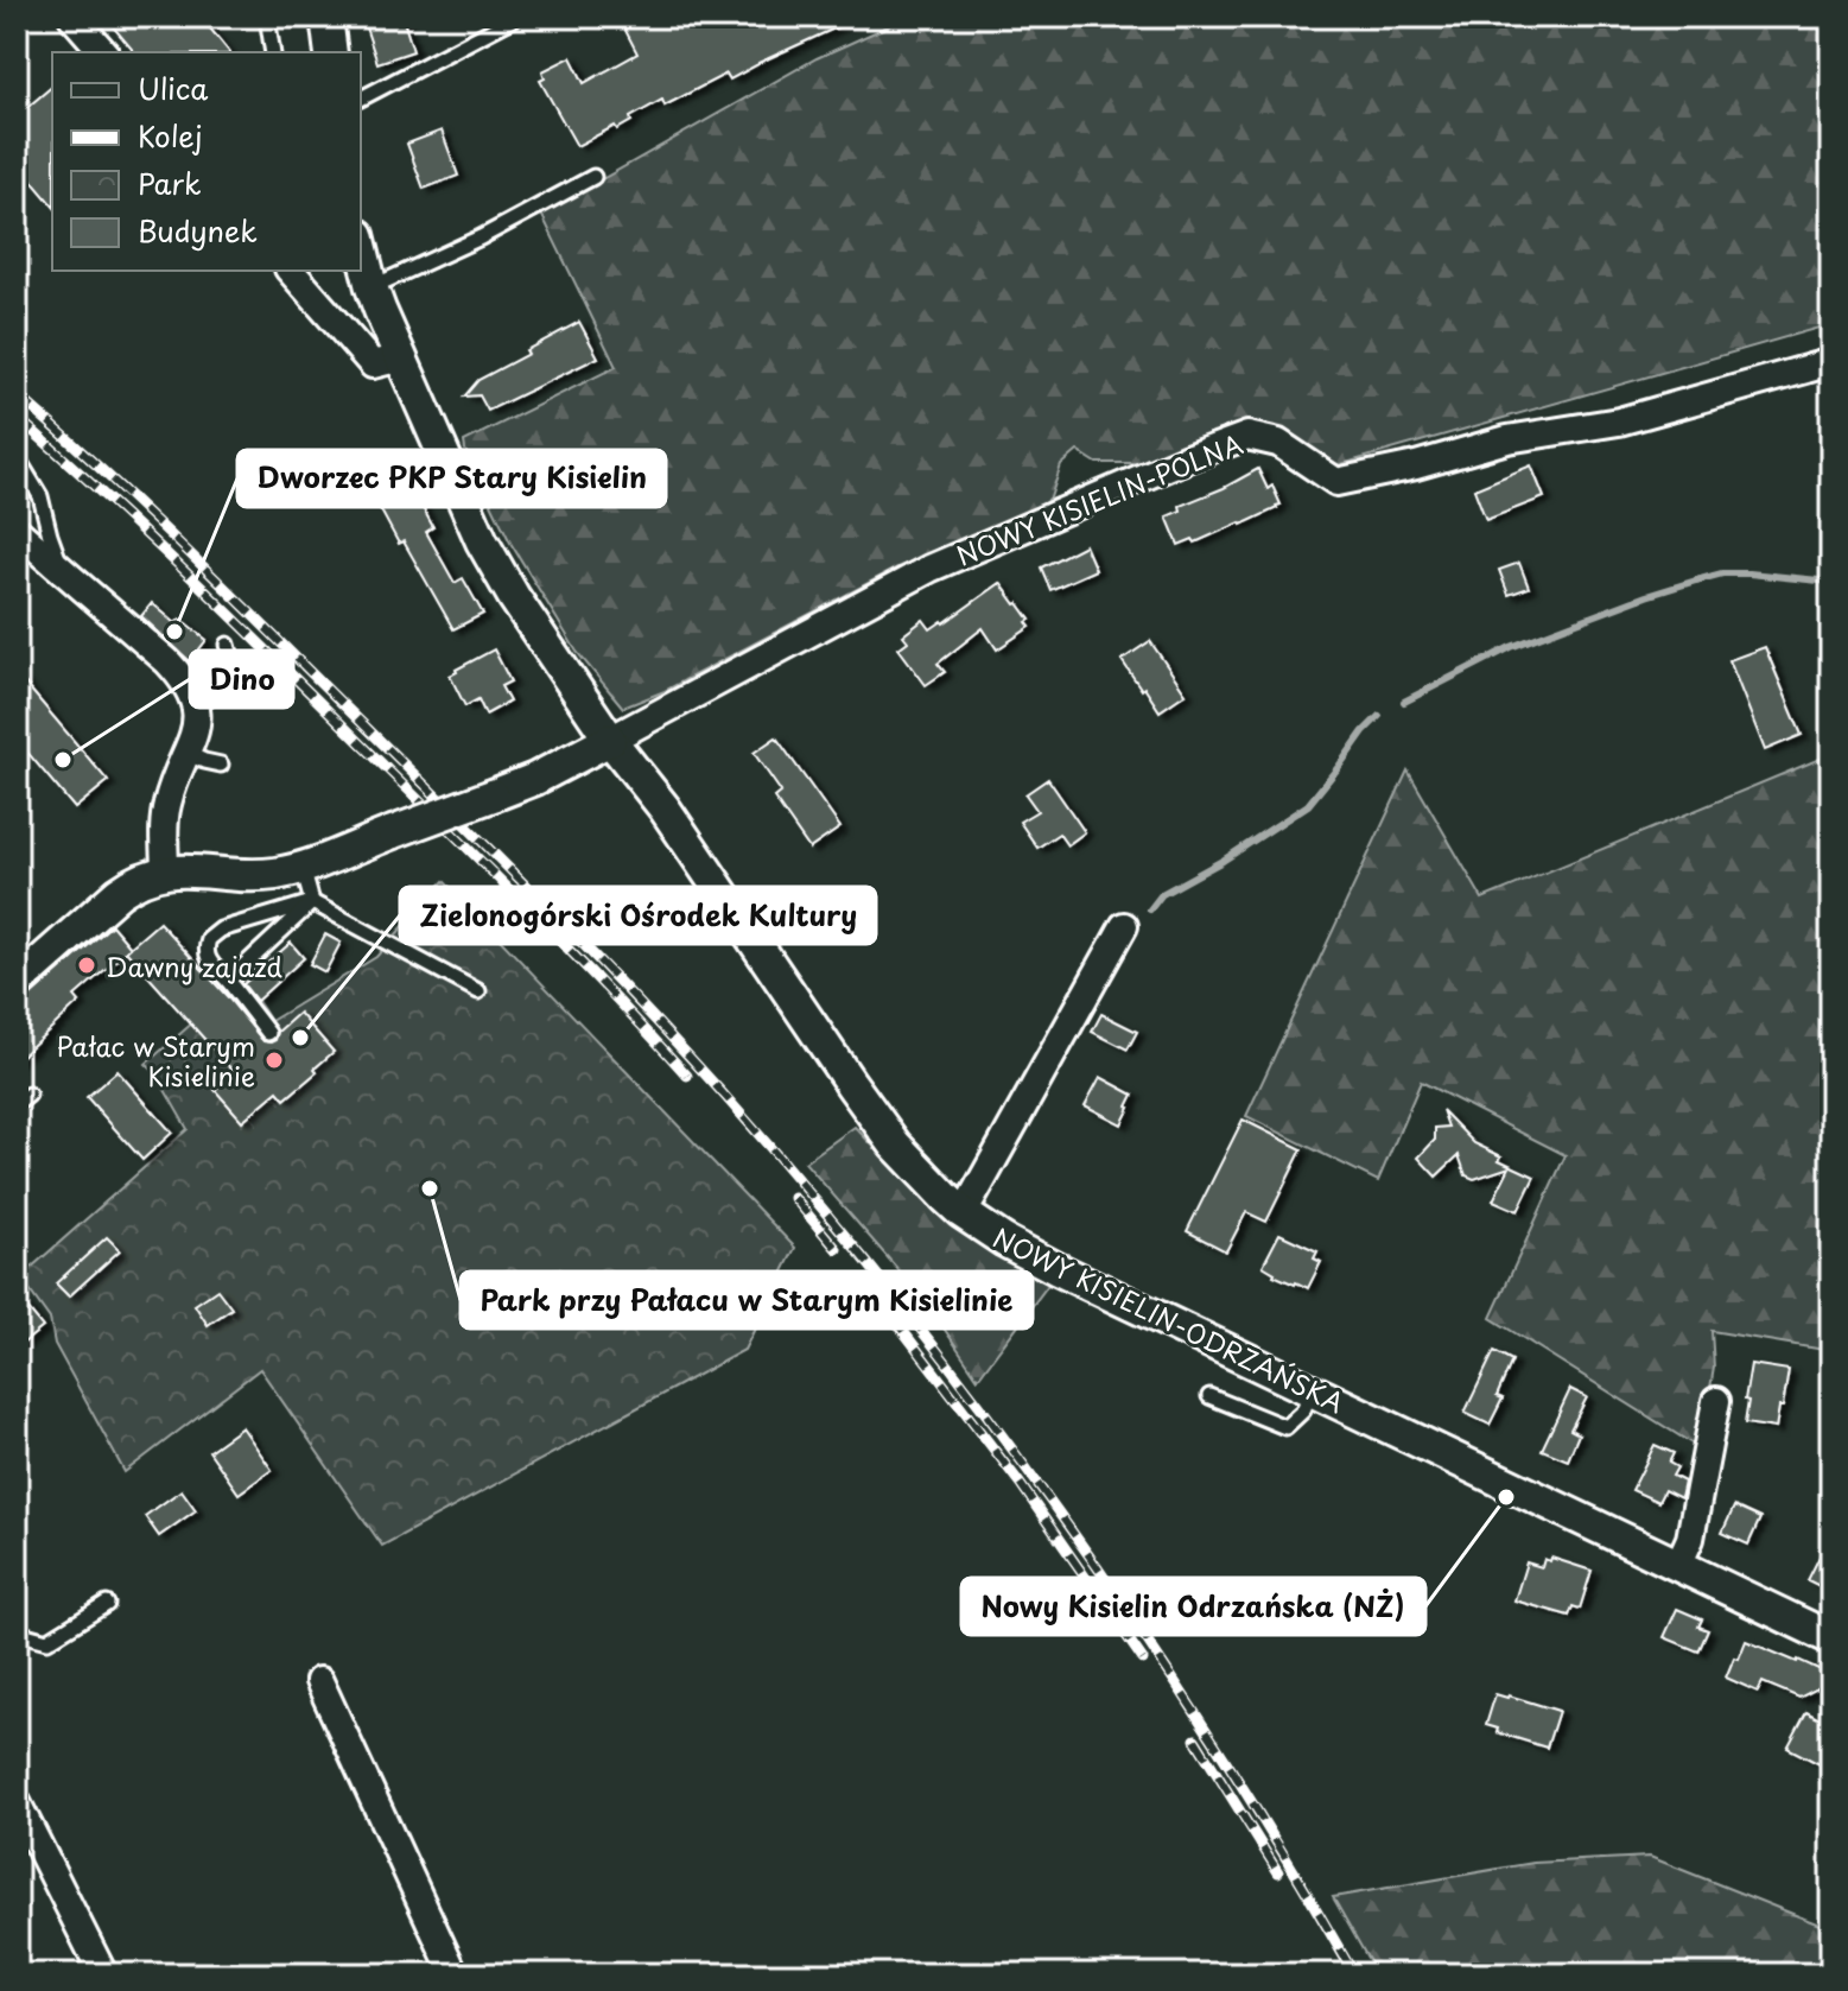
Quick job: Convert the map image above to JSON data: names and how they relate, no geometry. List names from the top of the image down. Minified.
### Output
{"streets":{"street":["NOWY KISIELIN-POLNA","NOWY KISIELIN-ODRZAŃSKA"]},"crossings":[["NOWY KISIELIN-POLNA","NOWY KISIELIN-ODRZAŃSKA"]],"places":["Dworzec PKP Stary Kisielin","Dino","Dawny zajazd","Zielonogórski Ośrodek Kultury","Pałac w Starym Kisielinie","Park przy Pałacu w Starym Kisielinie","Nowy Kisielin Odrzańska (NŻ)"],"legend":["Ulica","Kolej","Park","Budynek"]}
